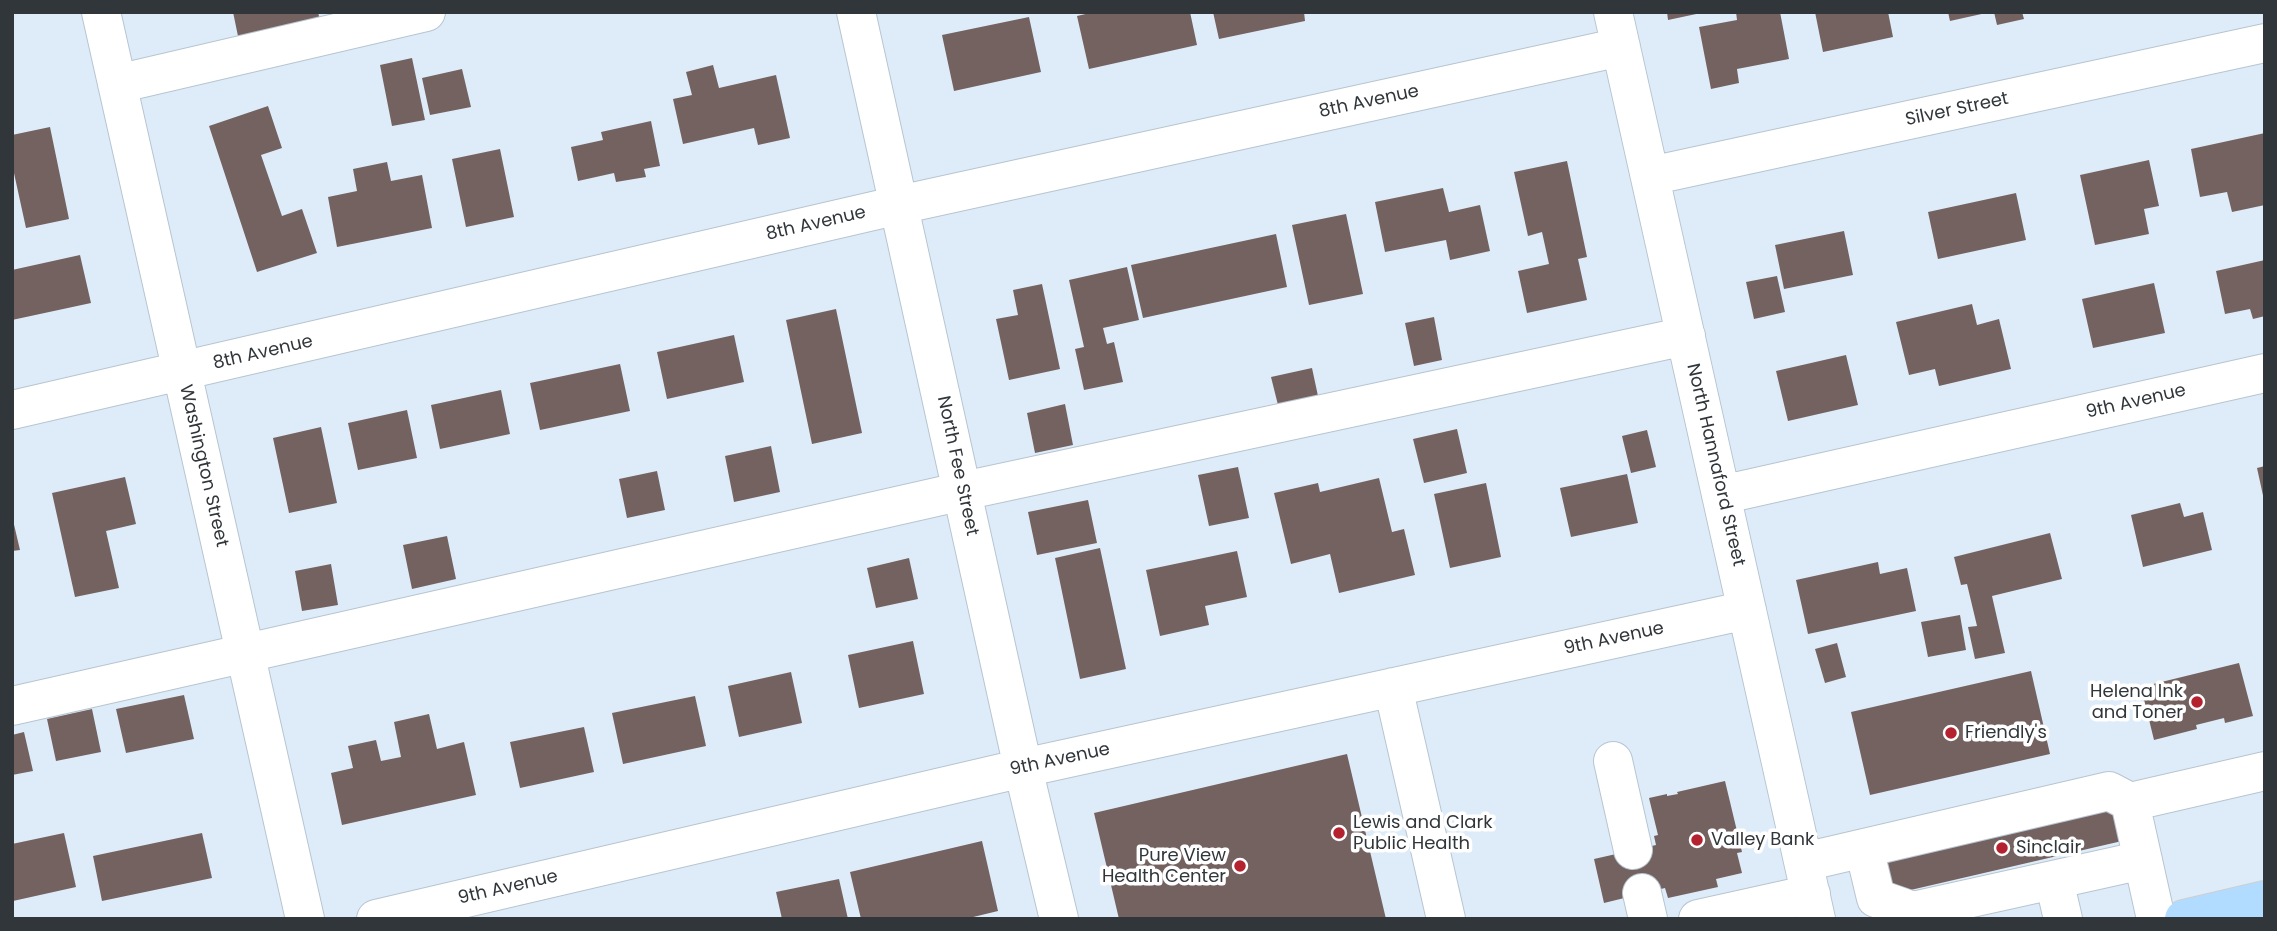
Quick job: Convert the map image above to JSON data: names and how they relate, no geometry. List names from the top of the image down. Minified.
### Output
{"streets":{"street":["8th Avenue","Silver Street","9th Avenue","North Hannaford Street","Washington Street","North Fee Street"]},"crossings":[["8th Avenue","North Hannaford Street"],["8th Avenue","Washington Street"],["8th Avenue","North Fee Street"],["Silver Street","North Hannaford Street"],["9th Avenue","North Hannaford Street"],["9th Avenue","North Fee Street"]],"places":["Helena Ink and Toner","Friendly's","Lewis and Clark Public Health","Valley Bank","Sinclair","Pure View Health Center"]}
